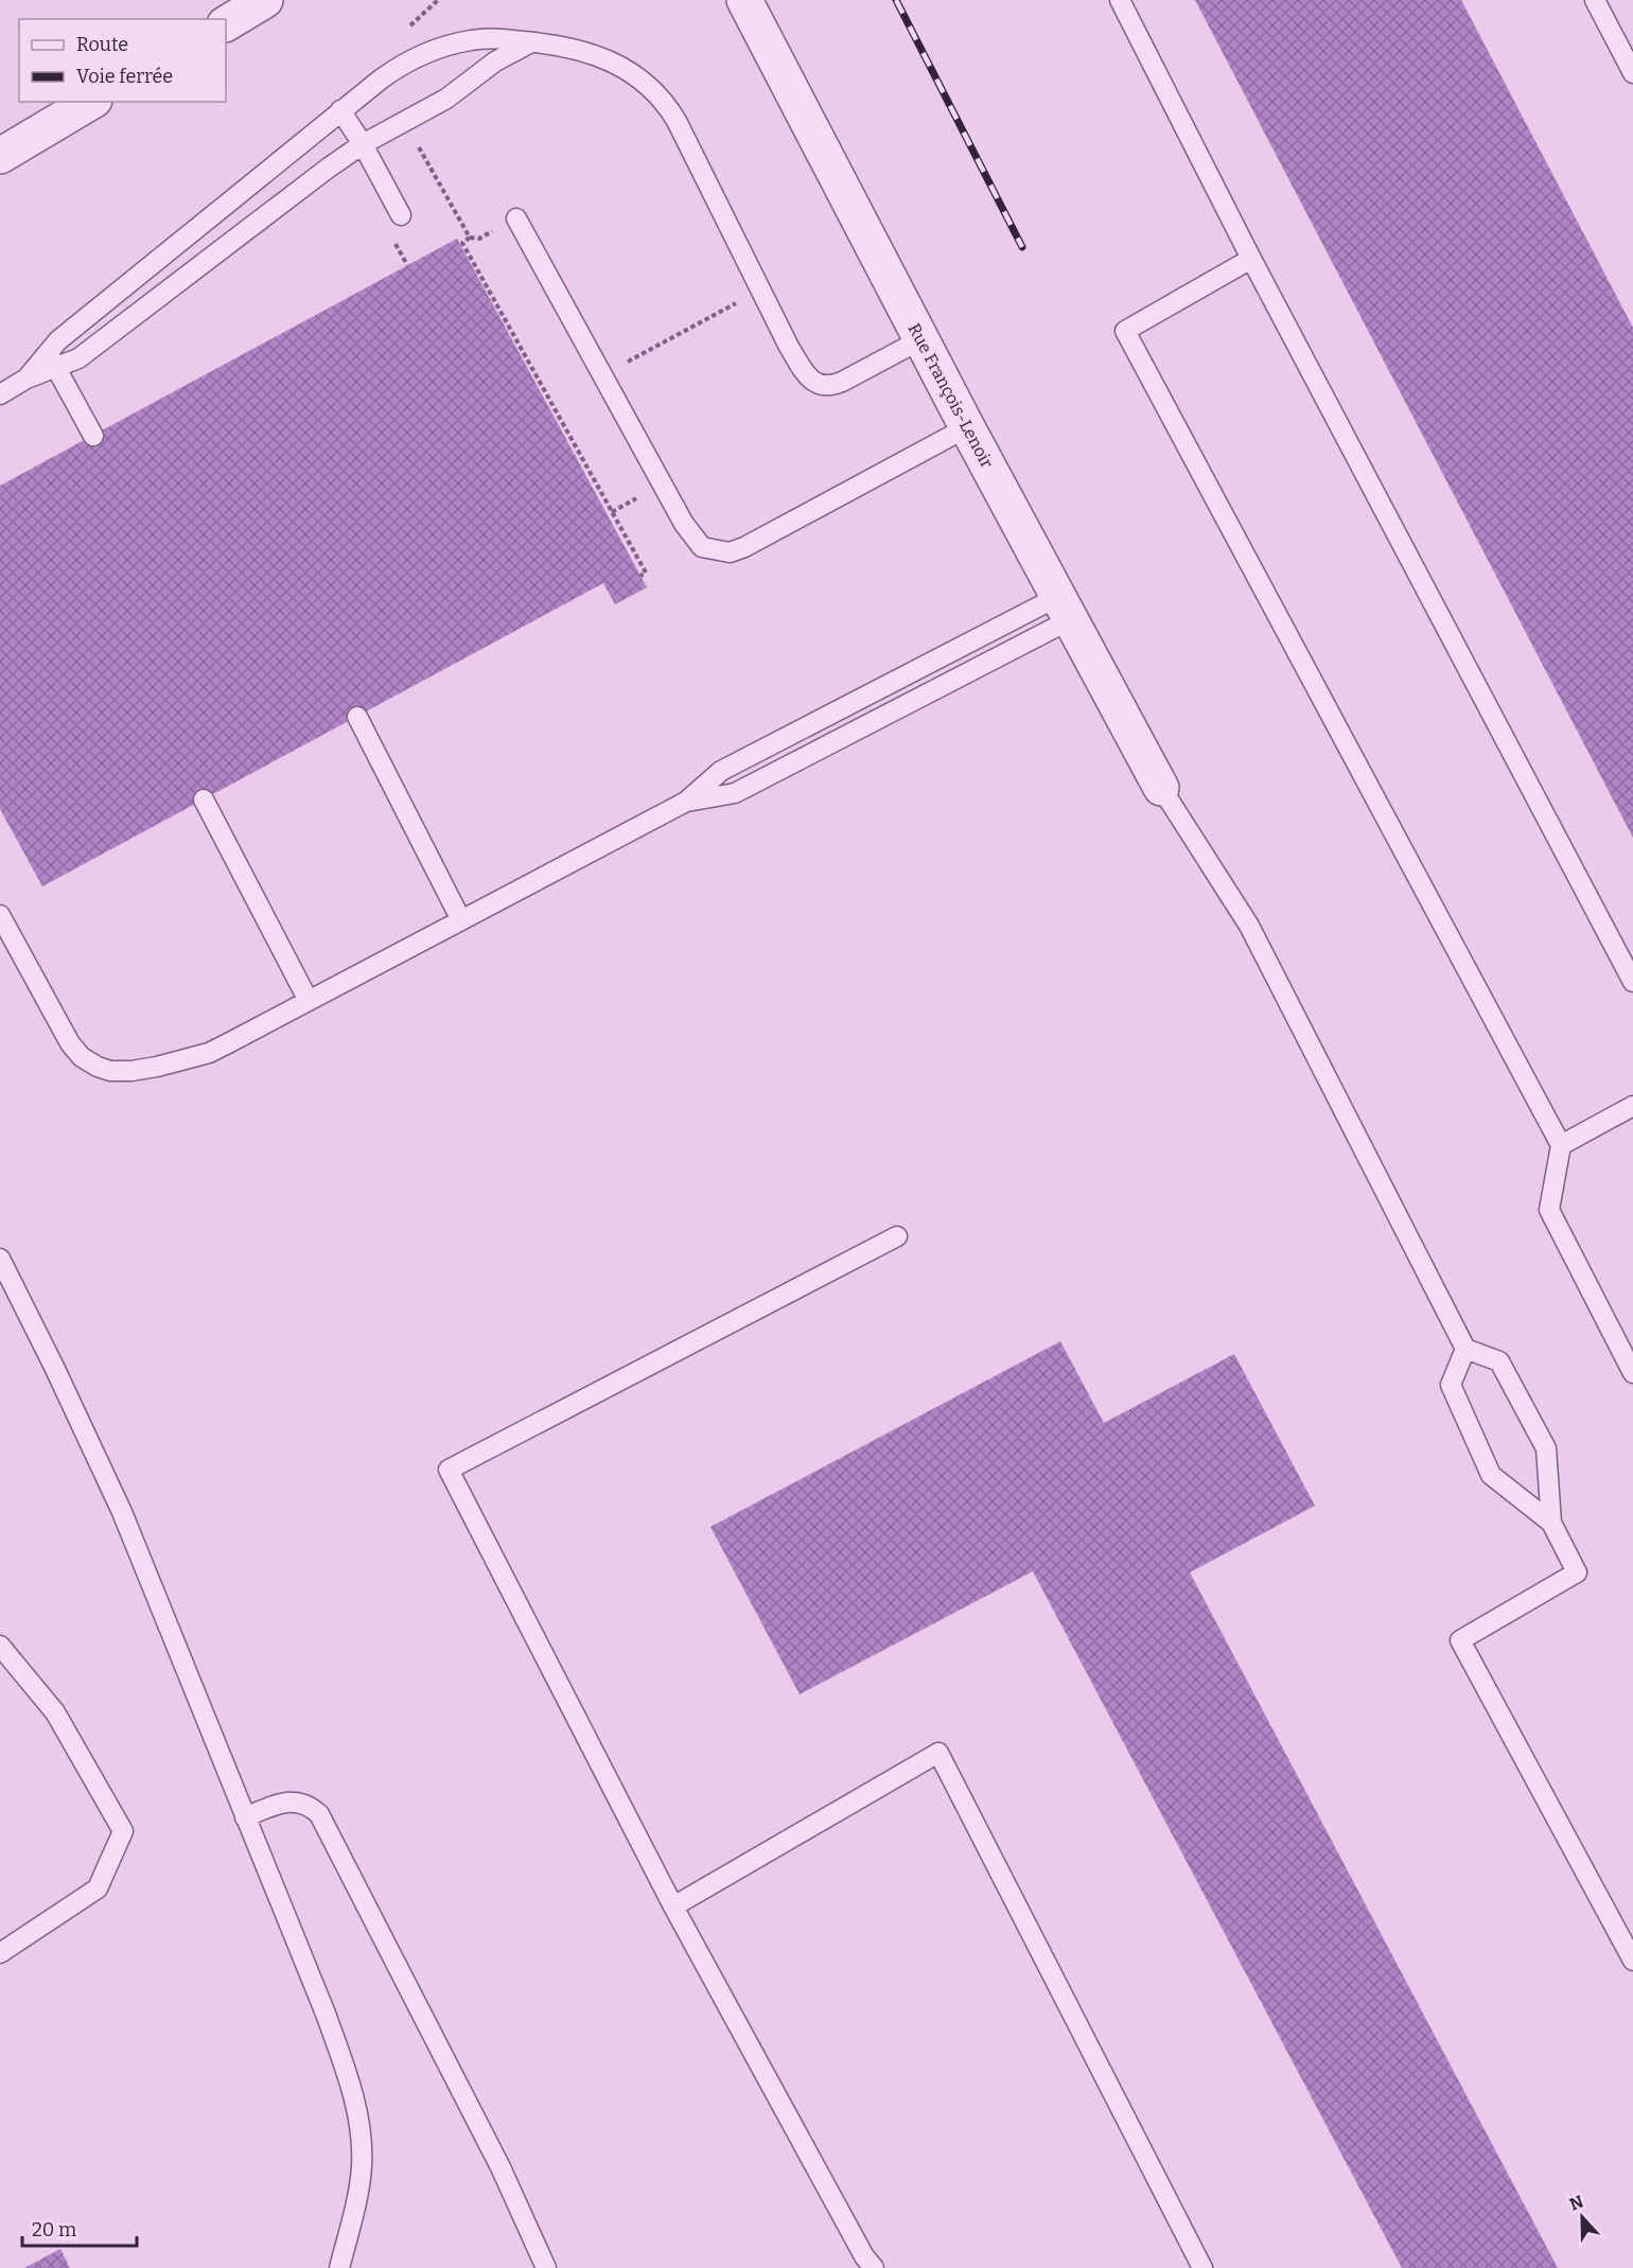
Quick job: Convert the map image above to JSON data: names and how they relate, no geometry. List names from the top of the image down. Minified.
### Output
{"streets":{"street":["Rue François-Lenoir"]},"legend":["Route","Voie ferrée"],"scale_bar":"20 m","north":"top"}
